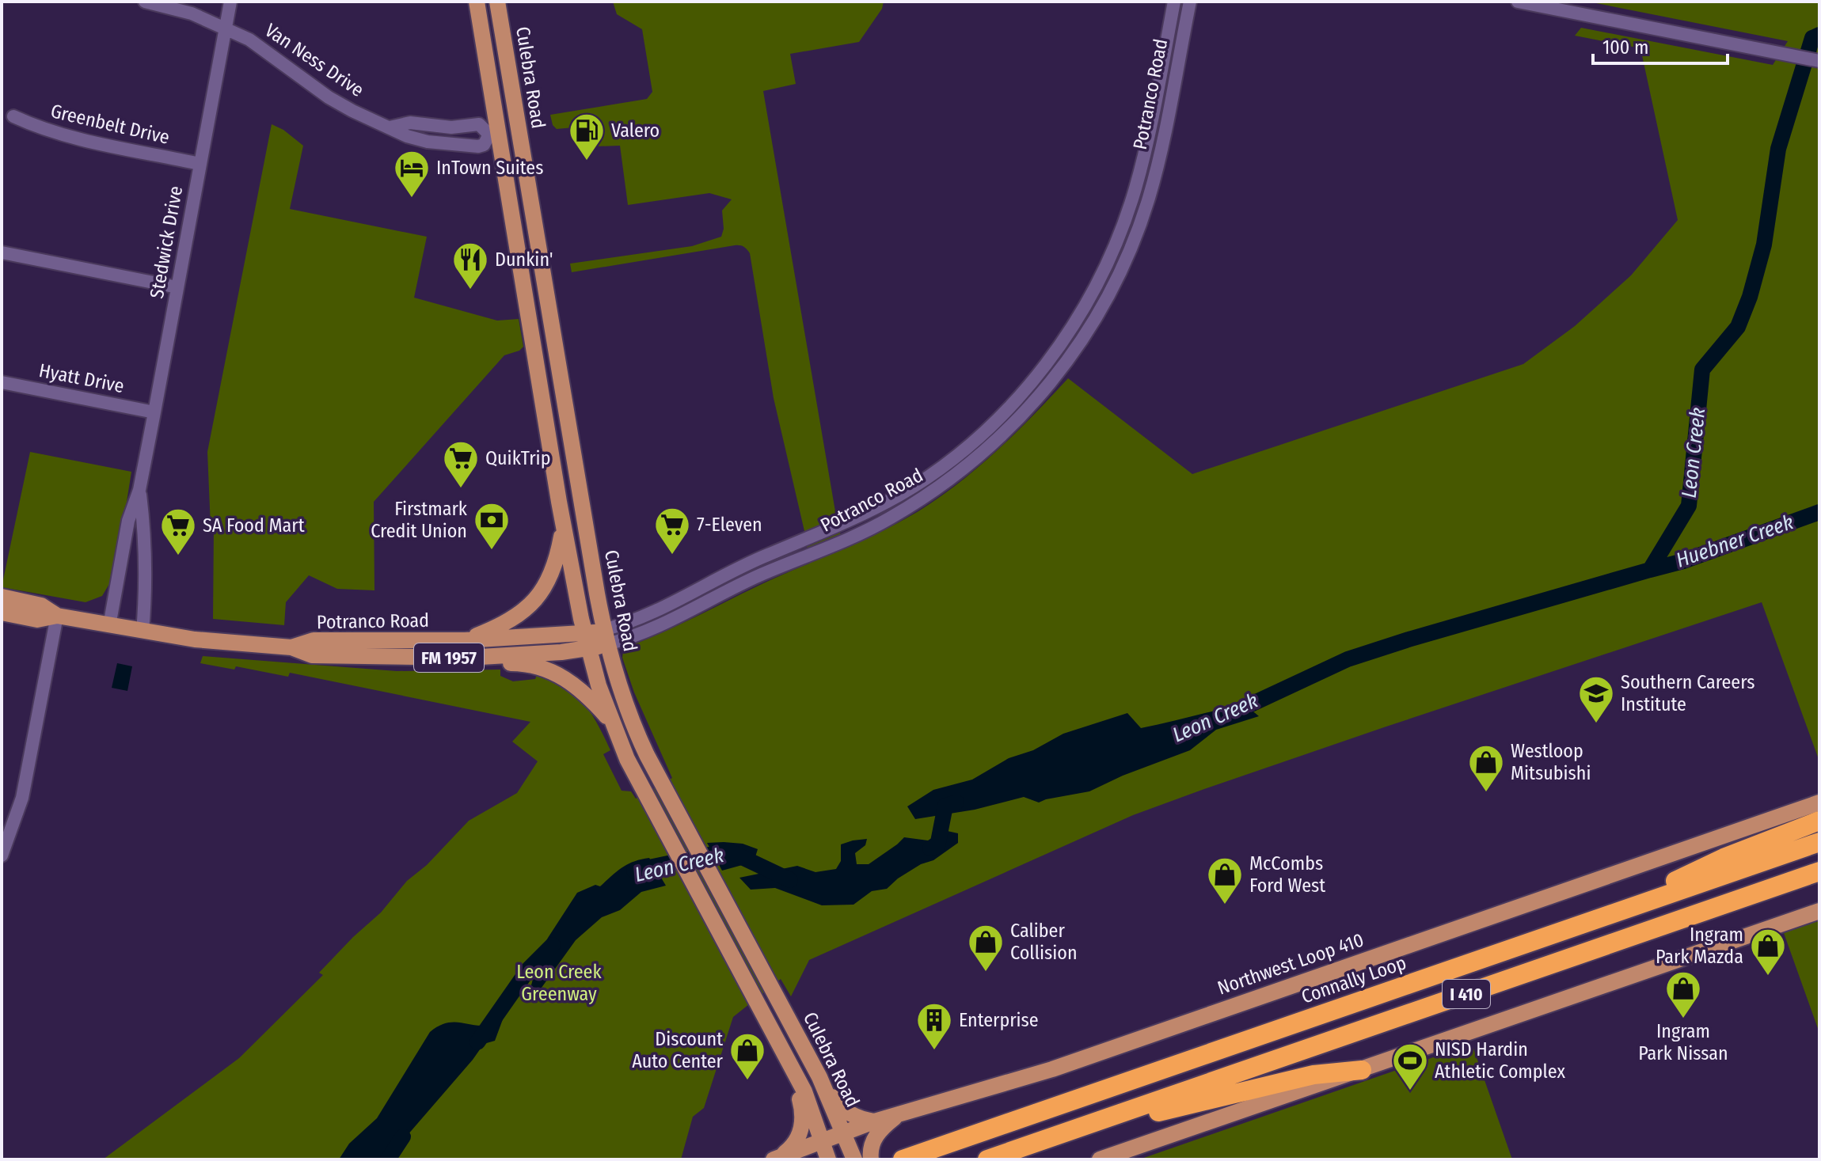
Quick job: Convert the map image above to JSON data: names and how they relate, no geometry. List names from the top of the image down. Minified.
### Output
{"streets":{"highway":["Connally Loop","I 410"],"main road":["Culebra Road","Potranco Road","FM 1957","Northwest Loop 410"],"street":["Van Ness Drive","Greenbelt Drive","Stedwick Drive","Hyatt Drive"]},"crossings":[["Van Ness Drive","Culebra Road"],["Van Ness Drive","Stedwick Drive"],["Culebra Road","Potranco Road"],["Culebra Road","Northwest Loop 410"],["Potranco Road","FM 1957"],["Greenbelt Drive","Stedwick Drive"],["Stedwick Drive","Hyatt Drive"],["Stedwick Drive","FM 1957"]],"water":["Leon Creek","Huebner Creek"],"parks":["Leon Creek Greenway"],"places":{"fuel station":["Valero"],"hotel":["InTown Suites"],"restaurant":["Dunkin'"],"supermarket":["QuikTrip","7-Eleven","SA Food Mart"],"bank":["Firstmark Credit Union"],"school or university":["Southern Careers Institute"],"shop":["Westloop Mitsubishi","McCombs Ford West","Caliber Collision","Ingram Park Mazda","Ingram Park Nissan","Discount Auto Center"],"building":["Enterprise"],"sports":["NISD Hardin Athletic Complex"]},"scale_bar":"100 m"}
